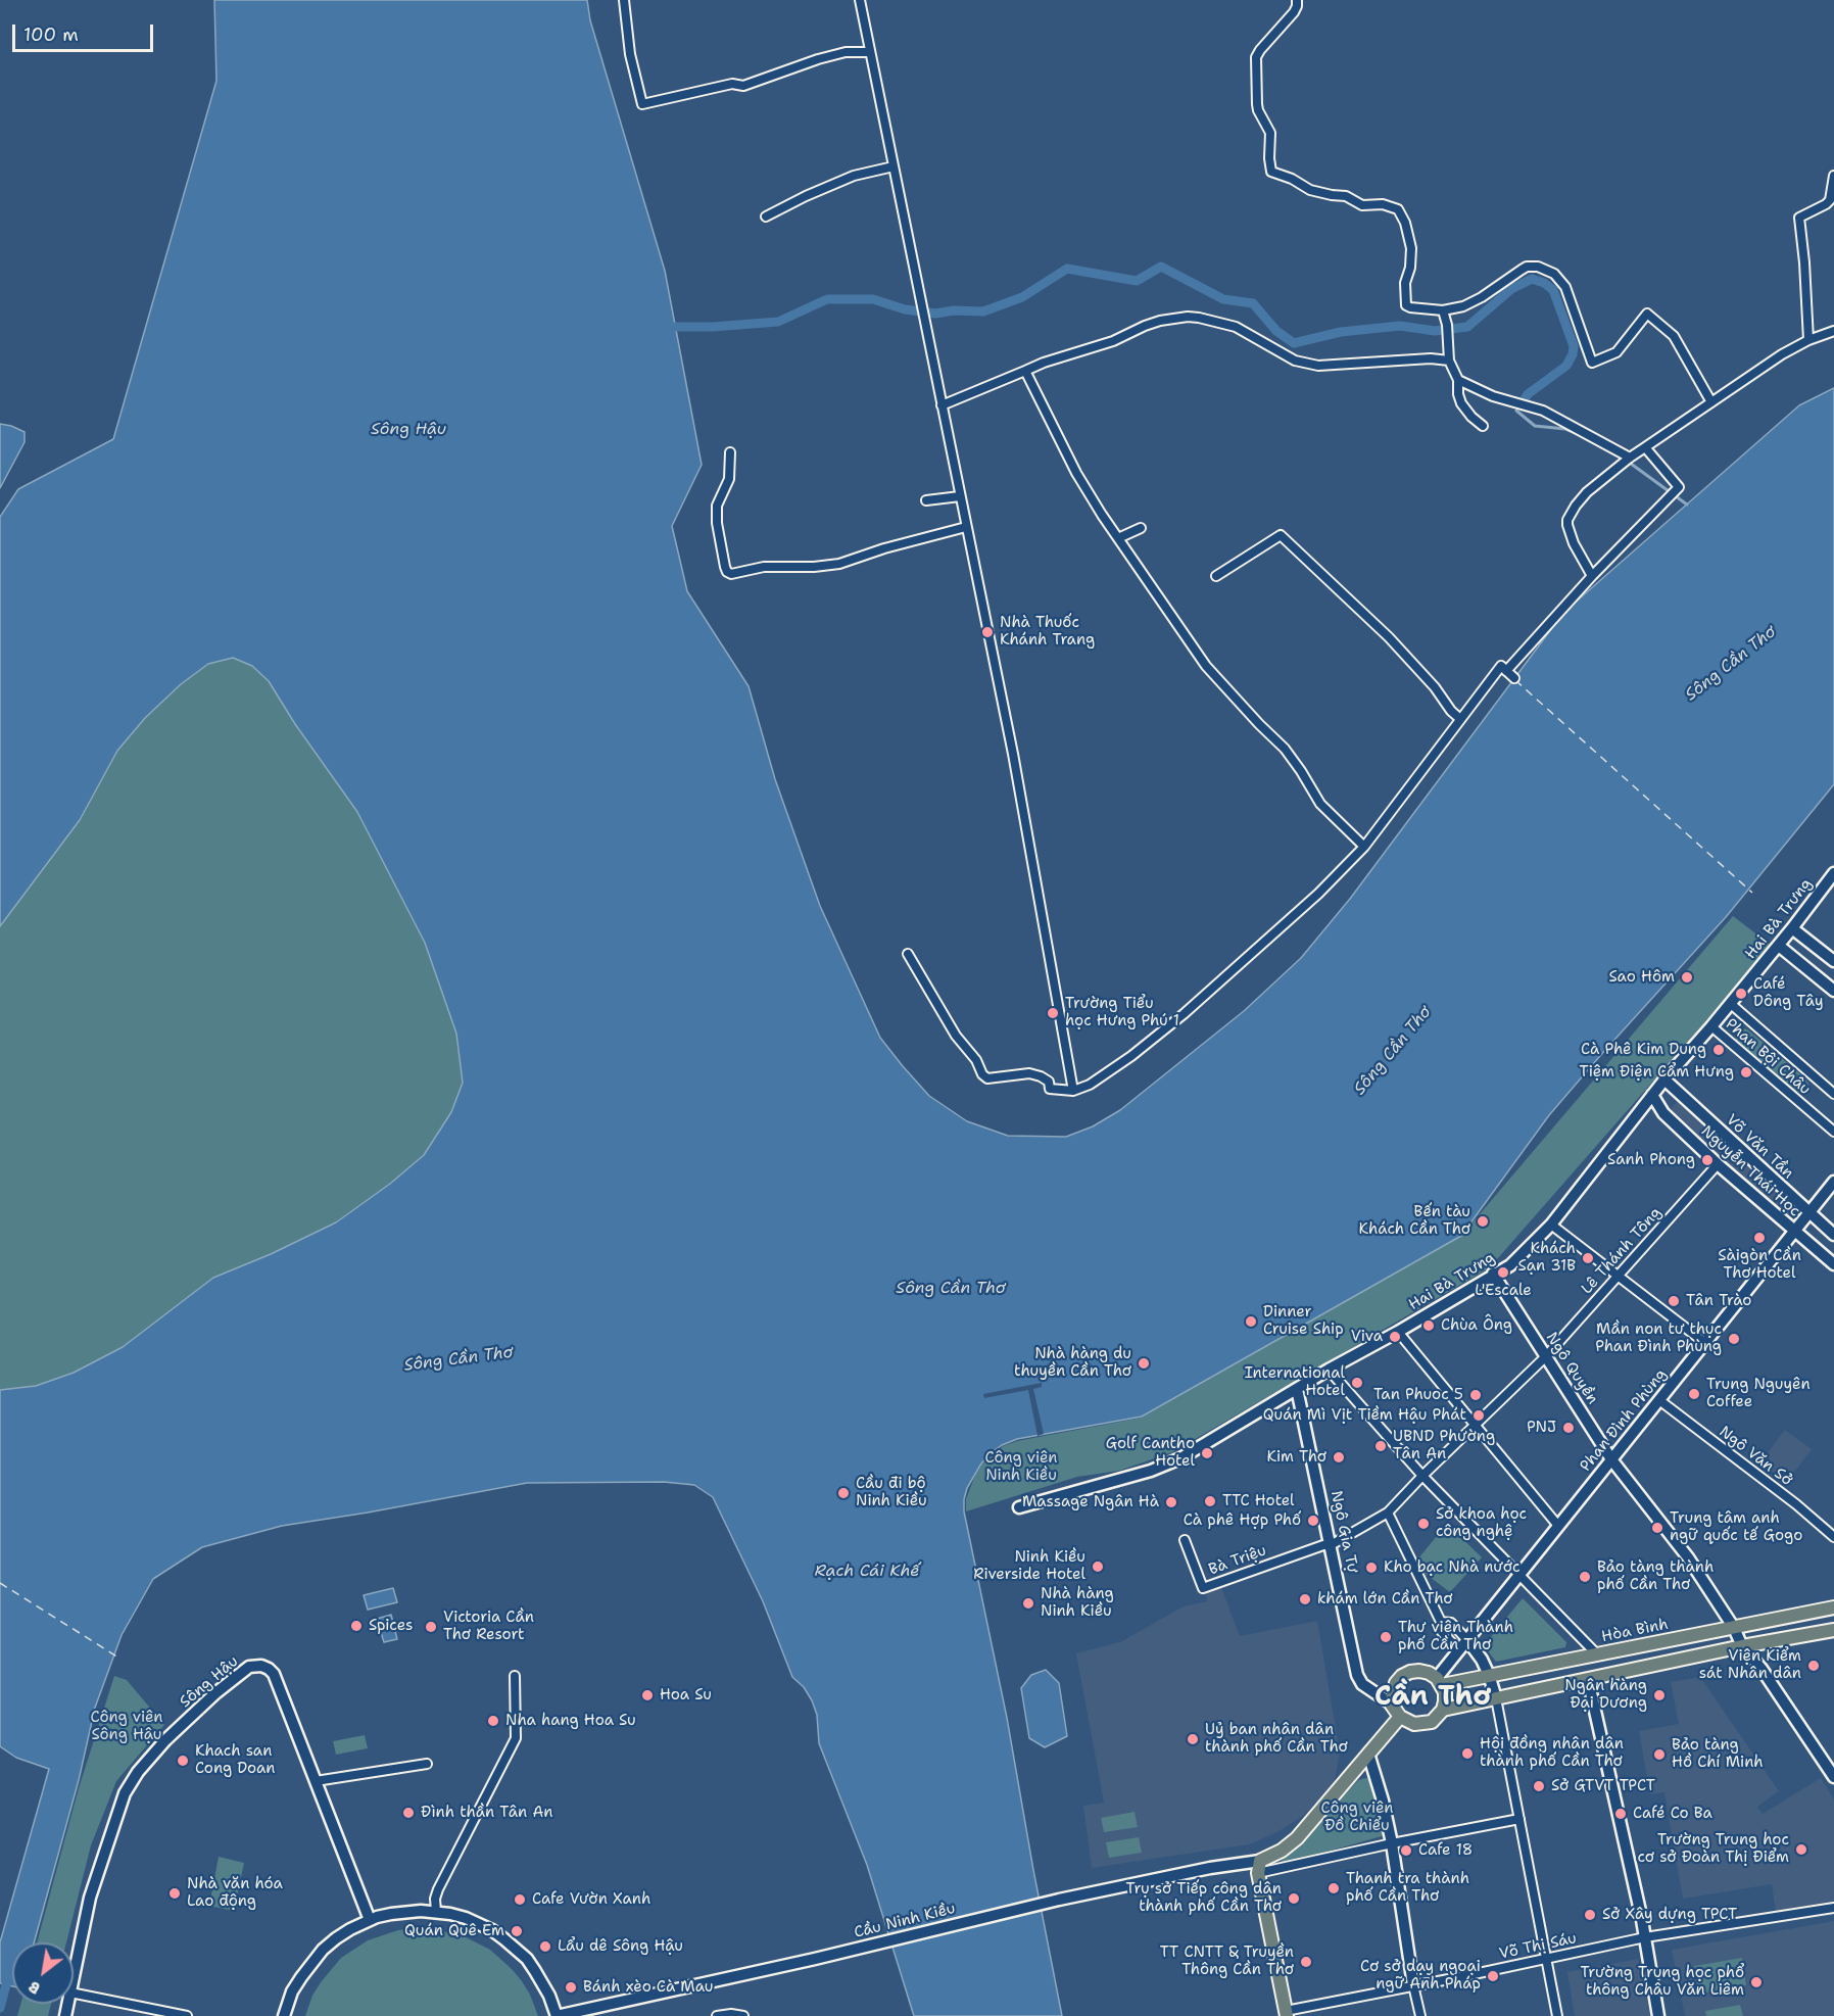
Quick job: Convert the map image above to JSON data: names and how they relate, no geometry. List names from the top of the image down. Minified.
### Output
{"streets":{"main road":["Hòa Bình"],"street":["Hai Bà Trưng","Phan Bội Châu","Võ Văn Tần","Nguyễn Thái Học","Lê Thánh Tông","Ngô Quyền","Phan Đình Phùng","Ngô Văn Sở","Ngô Gia Tự","Bà Triệu","Sông Hậu","Cầu Ninh Kiều","Võ Thị Sáu"]},"crossings":[["Hai Bà Trưng","Phan Bội Châu"],["Hai Bà Trưng","Võ Văn Tần"],["Hai Bà Trưng","Nguyễn Thái Học"],["Hai Bà Trưng","Ngô Quyền"],["Hai Bà Trưng","Ngô Gia Tự"],["Võ Văn Tần","Phan Đình Phùng"],["Nguyễn Thái Học","Lê Thánh Tông"],["Nguyễn Thái Học","Phan Đình Phùng"],["Lê Thánh Tông","Ngô Quyền"],["Lê Thánh Tông","Ngô Gia Tự"],["Lê Thánh Tông","Bà Triệu"],["Ngô Quyền","Phan Đình Phùng"],["Ngô Quyền","Hòa Bình"],["Phan Đình Phùng","Ngô Văn Sở"],["Phan Đình Phùng","Ngô Gia Tự"],["Phan Đình Phùng","Hòa Bình"],["Ngô Gia Tự","Bà Triệu"],["Ngô Gia Tự","Hòa Bình"]],"districts":["Cần Thơ"],"water":["Sông Hậu","Sông Cần Thơ","Rạch Cái Khế"],"parks":["Công viên Ninh Kiều","Công viên Sông Hậu","Công viên Đồ Chiểu"],"places":["Nhà Thuốc Khánh Trang","Sao Hôm","Café Dông Tây","Trường Tiểu học Hưng Phú 1","Cà Phê Kim Dung","Tiệm Điện Cẩm Hưng","Sanh Phong","Bến tàu Khách Cần Thơ","Sàigòn Cần Thơ Hotel","Khách Sạn 31B","L'Escale","Tân Trào","Dinner Cruise Ship","Chùa Ông","Viva","Mần non tư thục Phan Đình Phùng","Nhà hàng du thuyền Cần Thơ","International Hotel","Trung Nguyên Coffee","Tan Phuoc 5","Quán Mì Vịt Tiềm Hậu Phát","PNJ","UBND Phường Tân An","Golf Cantho Hotel","Kim Thơ","Cầu đi bộ Ninh Kiều","TTC Hotel","Massage Ngân Hà","Cà phê Hợp Phố","Sở khoa học công nghệ","Trung tâm anh ngữ quốc tế Gogo","Ninh Kiều Riverside Hotel","Kho bạc Nhà nước","Bảo tàng thành phố Cần Thơ","khám lớn Cần Thơ","Nhà hàng Ninh Kiều","Spices","Victoria Cần Thơ Resort","Thư viện Thành phố Cần Thơ","Viện Kiểm sát Nhân dân","Hoa Su","Ngân hàng Đại Dương","Nha hang Hoa Su","Uỷ ban nhân dân thành phố Cần Thơ","Hội đồng nhân dân thành phố Cần Thơ","Bảo tàng Hồ Chí Minh","Khach san Cong Doan","Sở GTVT TPCT","Đình thần Tân An","Café Co Ba","Trường Trung học cơ sở Đoàn Thị Điểm","Cafe 18","Thanh tra thành phố Cần Thơ","Nhà văn hóa Lao động","Trụ sở Tiếp công dân thành phố Cần Thơ","Cafe Vườn Xanh","Sở Xây dựng TPCT","Quán Quê Em","Lẩu dê Sông Hậu","TT CNTT & Truyền Thông Cần Thơ","Cơ sở dạy ngoại ngữ Anh Pháp","Trường Trung học phổ thông Châu Văn Liêm","Bánh xèo Cà Mau"],"scale_bar":"100 m","north":"bottom left"}
